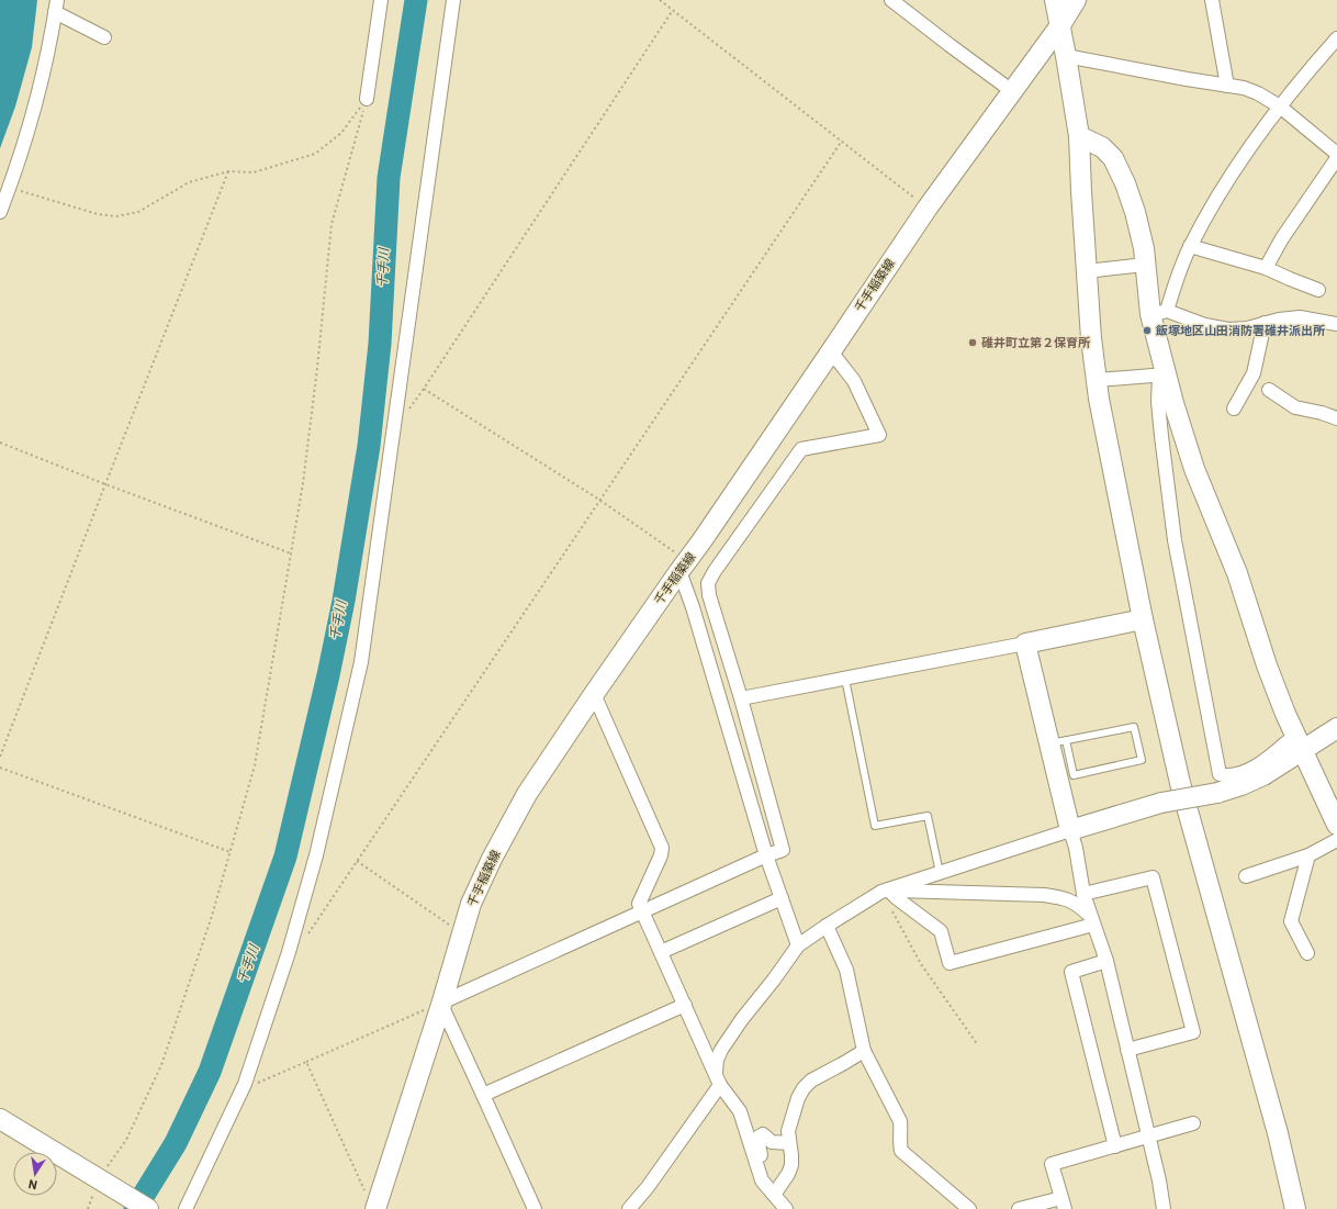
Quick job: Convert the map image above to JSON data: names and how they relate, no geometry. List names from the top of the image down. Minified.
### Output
{"streets":{"street":["千手稲築線"]},"water":["千手川"],"places":["飯塚地区山田消防署碓井派出所","碓井町立第２保育所"],"north":"bottom"}
